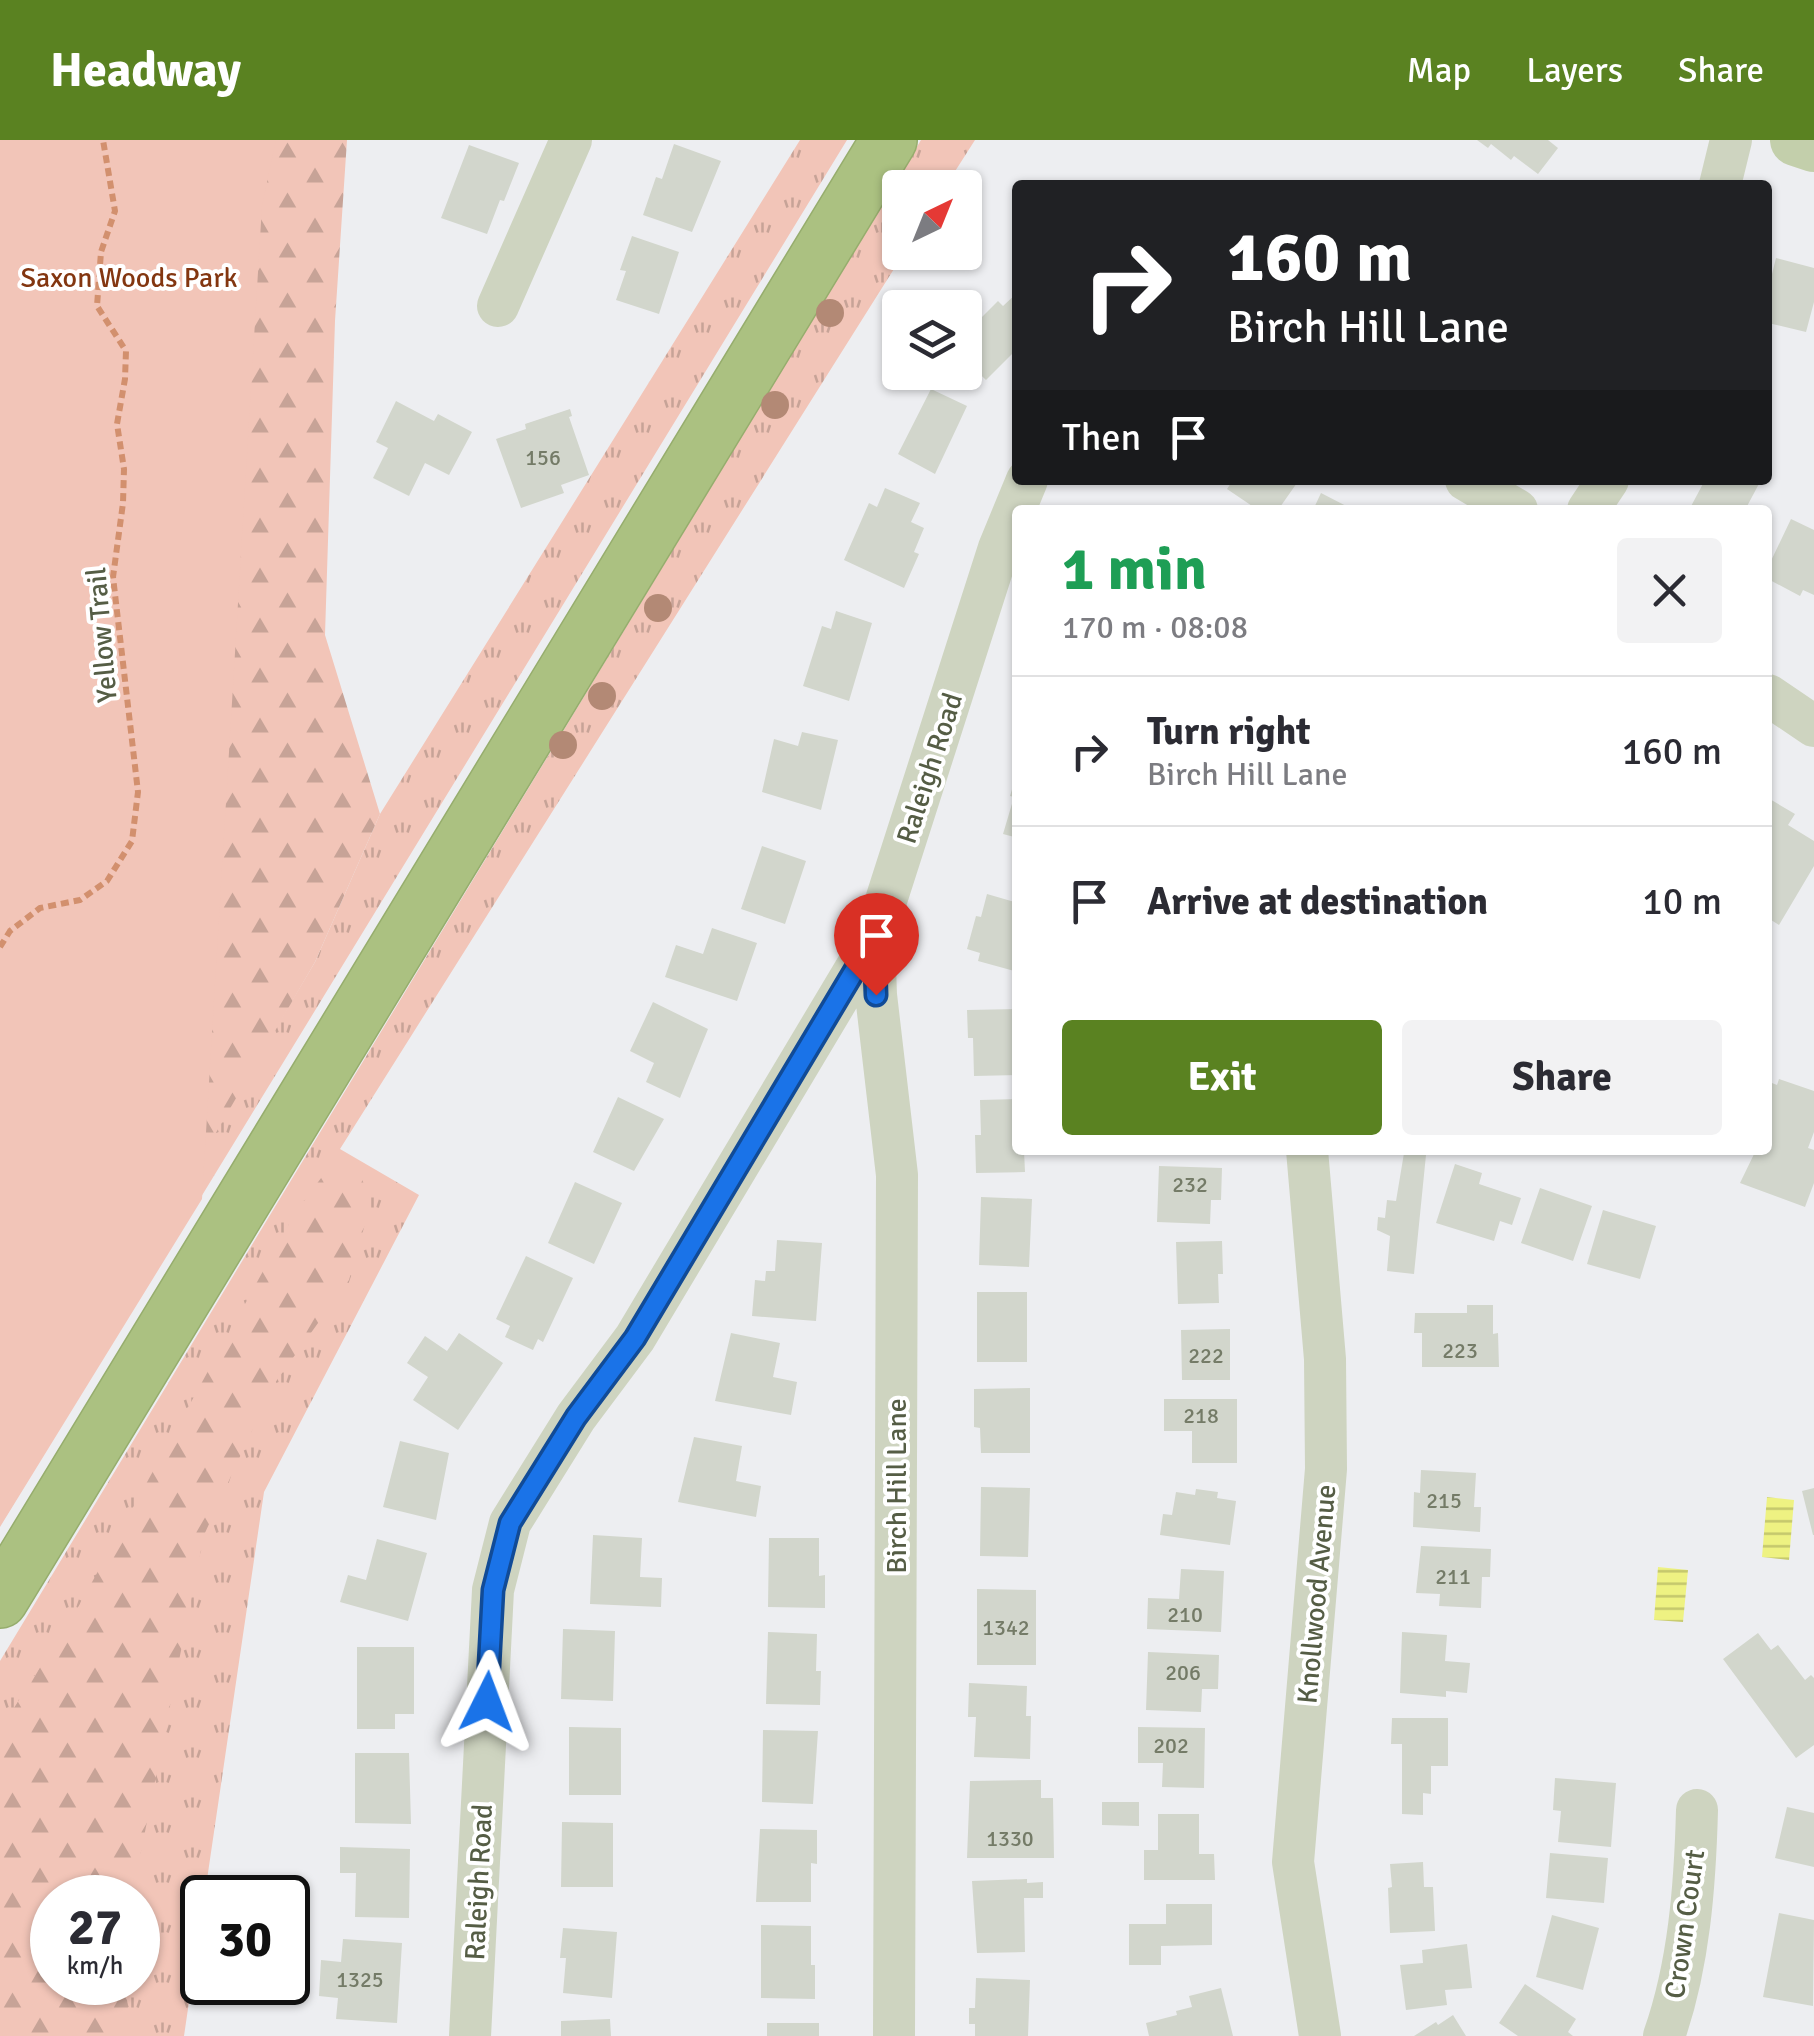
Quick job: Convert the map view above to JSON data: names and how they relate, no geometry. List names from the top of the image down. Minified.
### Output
{"streets":{"street":["Raleigh Road","Birch Hill Lane","Knollwood Avenue","Crown Court"],"path":["Yellow Trail"]},"crossings":[["Raleigh Road","Birch Hill Lane"]],"parks":["Saxon Woods Park"],"house_numbers":["156","232","223","222","218","215","211","210","1342","206","202","1330","1325"],"north":"top right","page":{"header":"Headway","nav":["Map","Layers","Share"],"turn":["160 m","Birch Hill Lane"],"then":"Then","heading":["1 min","170 m · 08:08"],"list":[{"name":"Turn right","note":"Birch Hill Lane","value":"160 m"},{"name":"Arrive at destination","value":"10 m"}],"buttons":["Exit","Share"],"speed":"27 km/h","limit":"30"}}
